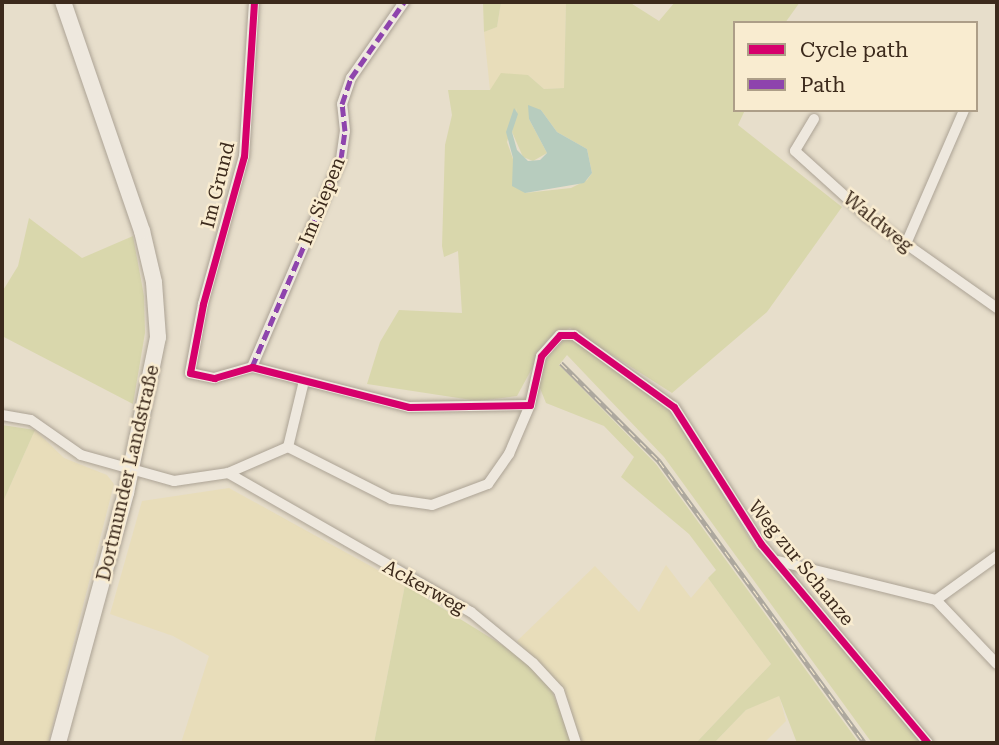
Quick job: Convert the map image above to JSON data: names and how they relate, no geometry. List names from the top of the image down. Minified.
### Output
{"streets":{"main road":["Dortmunder Landstraße"],"street":["Im Grund","Im Siepen","Waldweg","Weg zur Schanze","Ackerweg"]},"crossings":[["Im Grund","Im Siepen"]],"legend":["Cycle path","Path"]}
